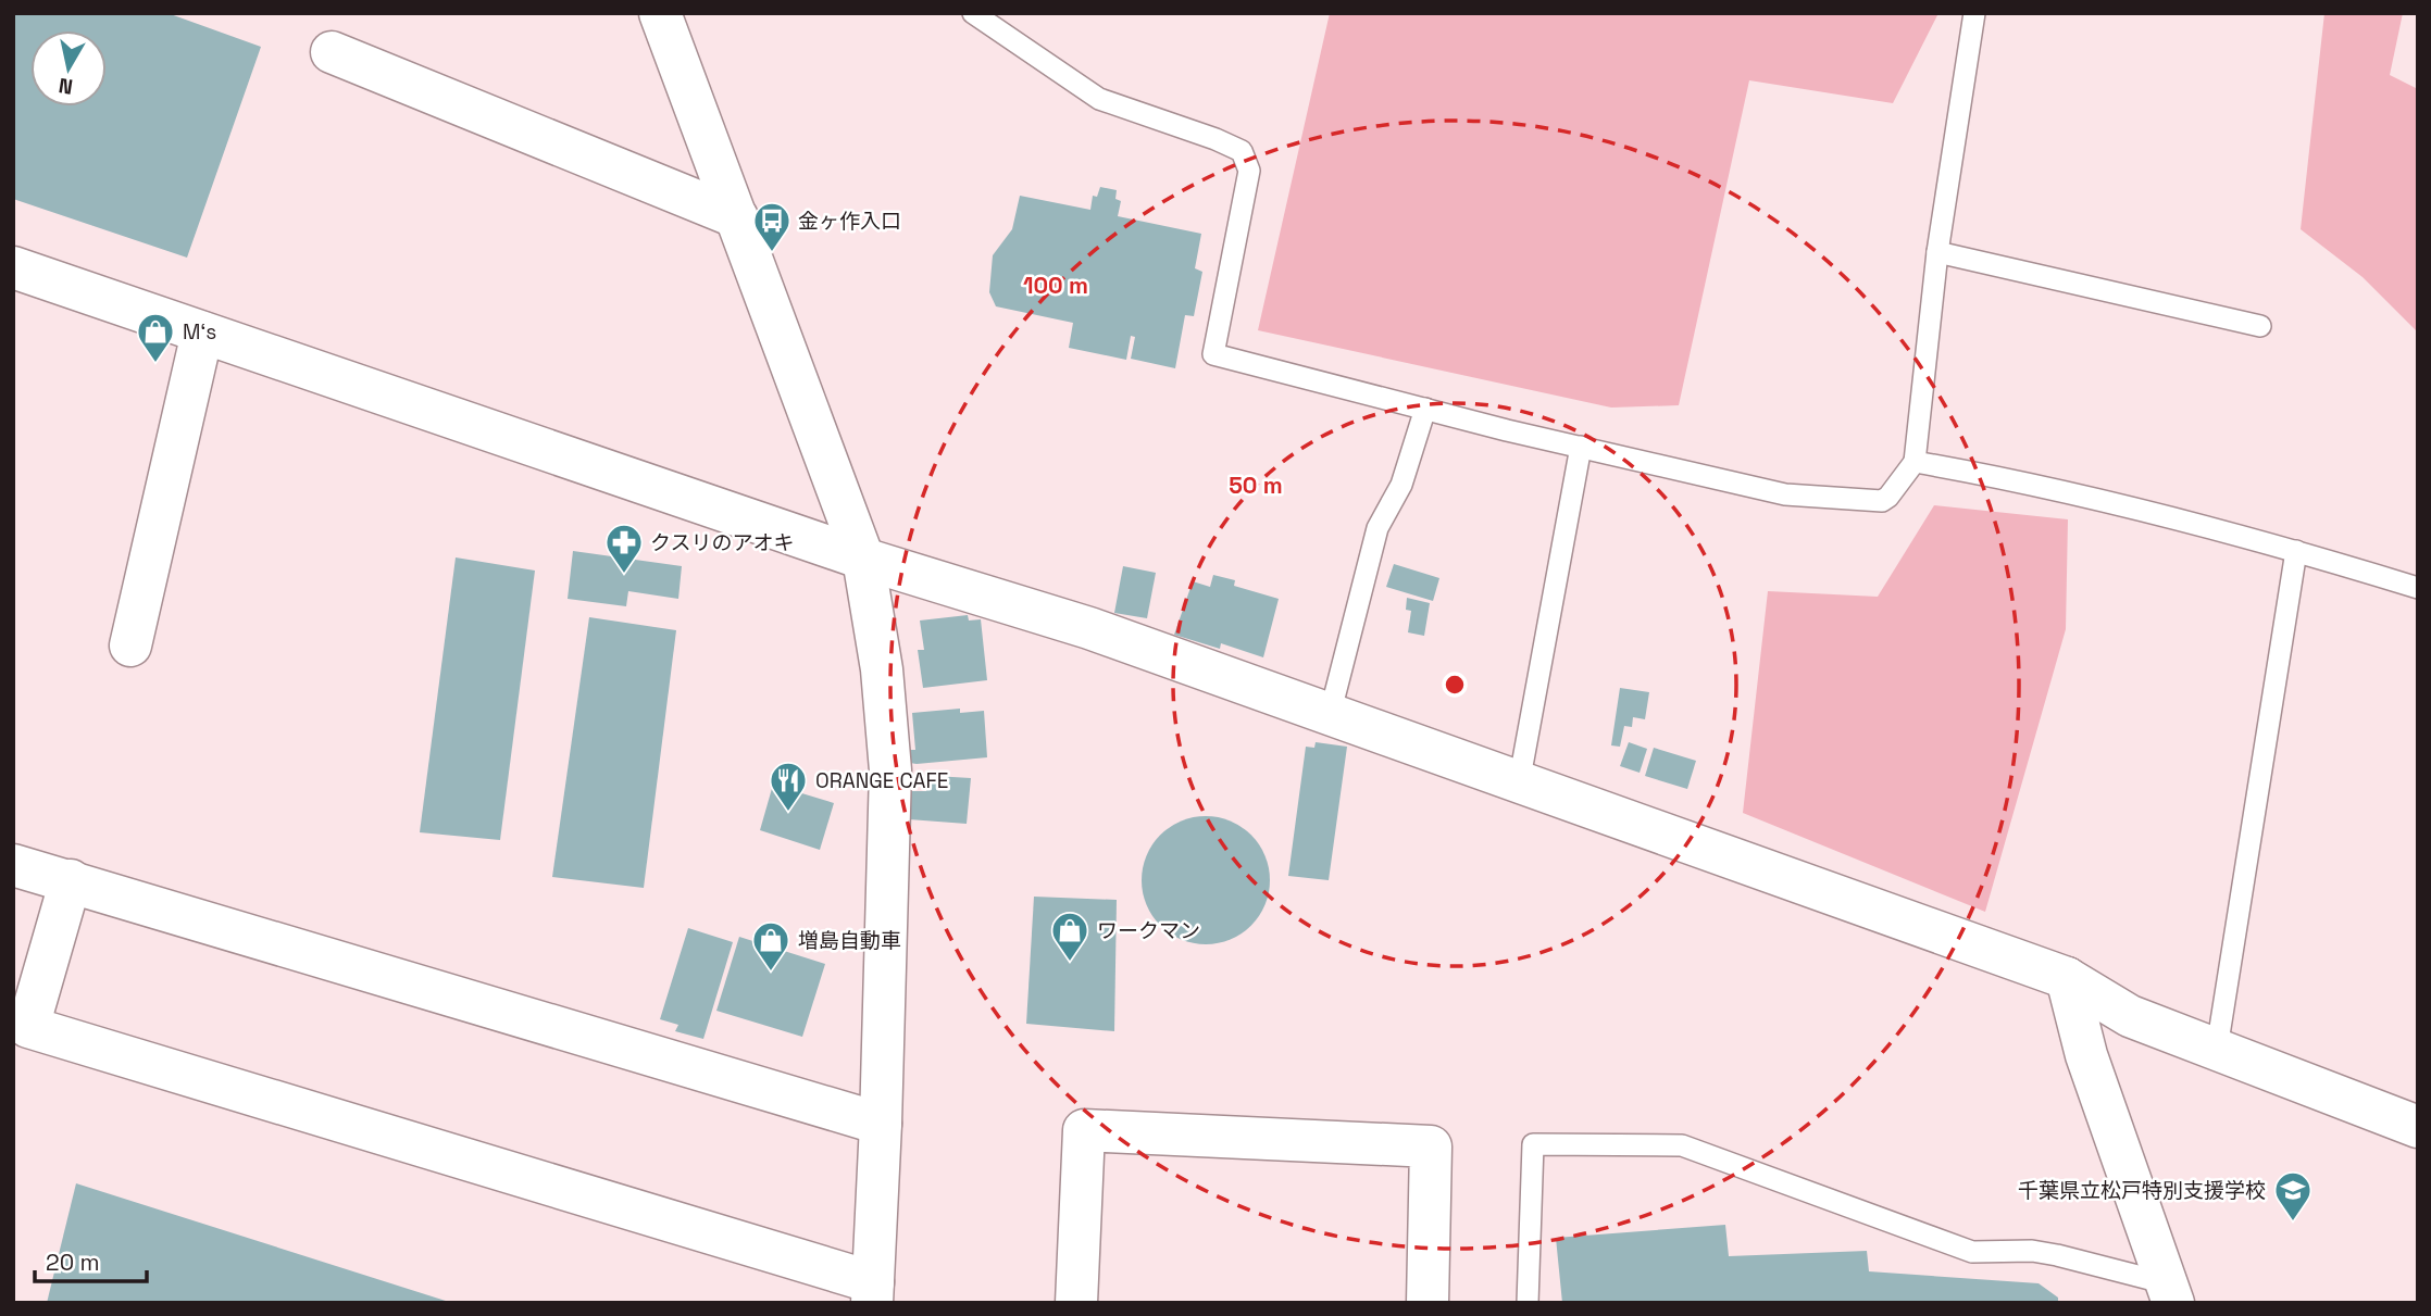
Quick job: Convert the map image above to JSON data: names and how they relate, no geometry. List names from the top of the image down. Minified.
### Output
{"places":{"bus stop":["金ヶ作入口"],"shop":["M‘s","ワークマン","増島自動車"],"pharmacy":["クスリのアオキ"],"restaurant":["ORANGE CAFE"],"school or university":["千葉県立松戸特別支援学校"]},"scale_bar":"20 m","north":"bottom","rings":["100 m","50 m"]}
